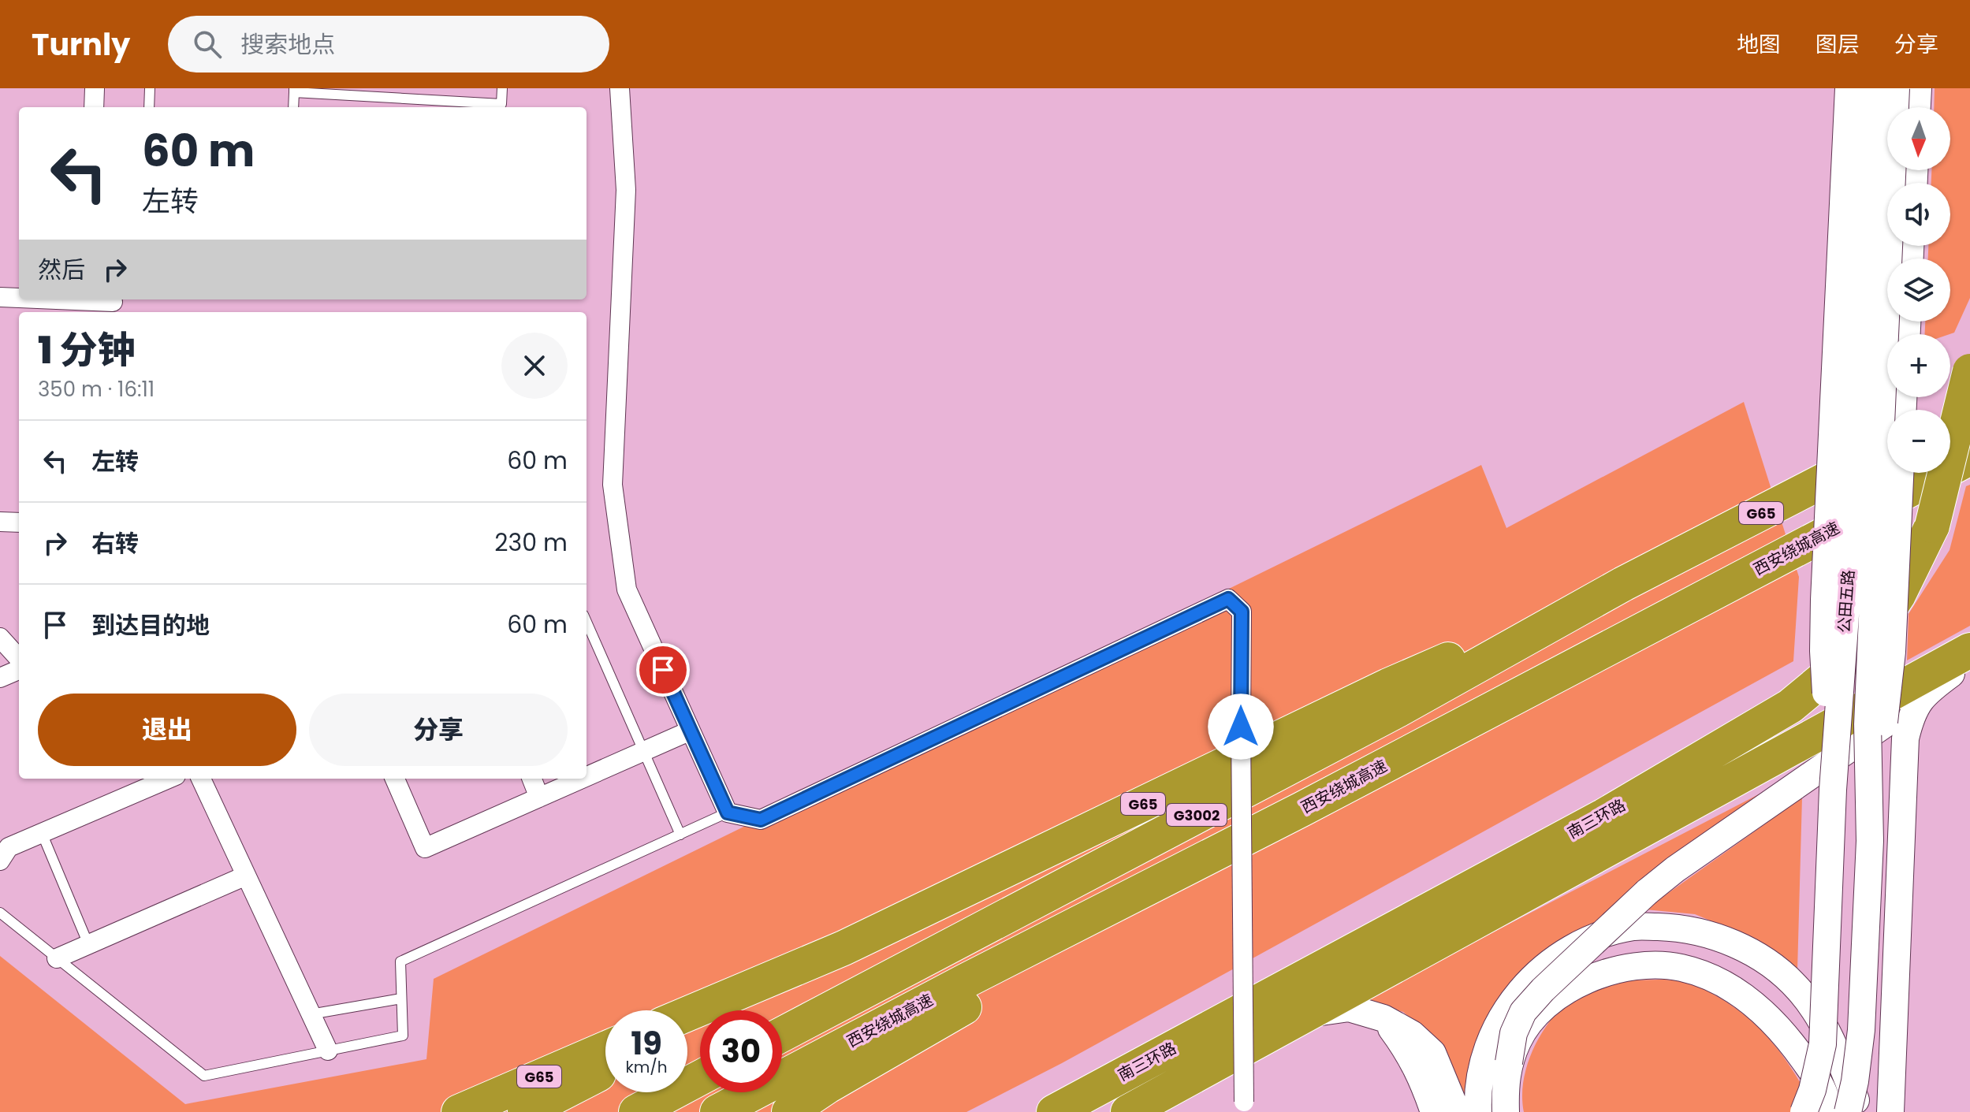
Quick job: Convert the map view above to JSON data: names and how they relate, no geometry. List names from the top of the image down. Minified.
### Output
{"streets":{"highway":["G65","西安绕城高速","G3002","南三环路"],"main road":["公田五路"]},"crossings":[["G65","G3002"]],"north":"bottom","page":{"header":"Turnly","search":"搜索地点","nav":["地图","图层","分享"],"map_buttons":["+","−"],"turn":["60 m","左转"],"then":"然后","heading":["1 分钟","350 m · 16:11"],"list":[{"name":"左转","value":"60 m"},{"name":"右转","value":"230 m"},{"name":"到达目的地","value":"60 m"}],"buttons":["退出","分享"],"speed":"19 km/h","limit":"30"}}
